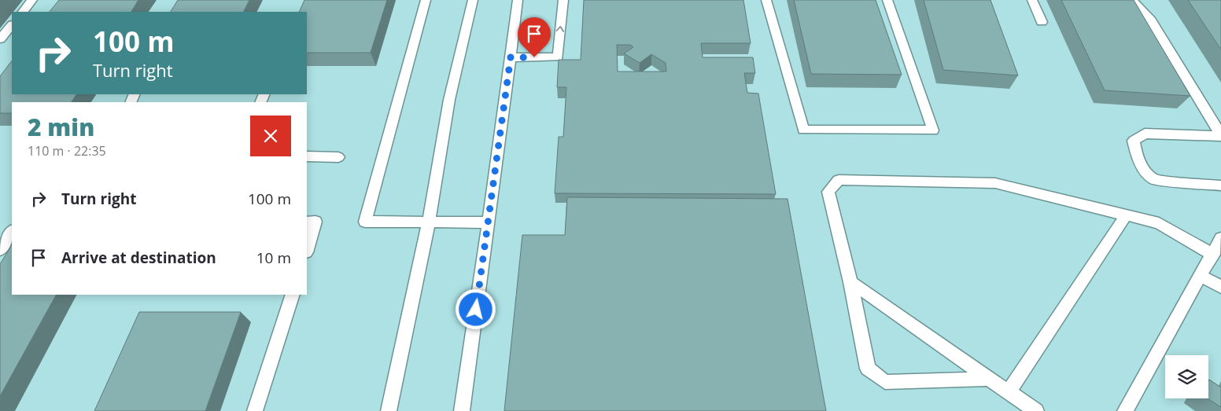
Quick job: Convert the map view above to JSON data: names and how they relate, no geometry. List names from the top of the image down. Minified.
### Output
{"page":{"turn":["100 m","Turn right"],"heading":["2 min","110 m · 22:35"],"list":[{"name":"Turn right","value":"100 m"},{"name":"Arrive at destination","value":"10 m"}]}}
